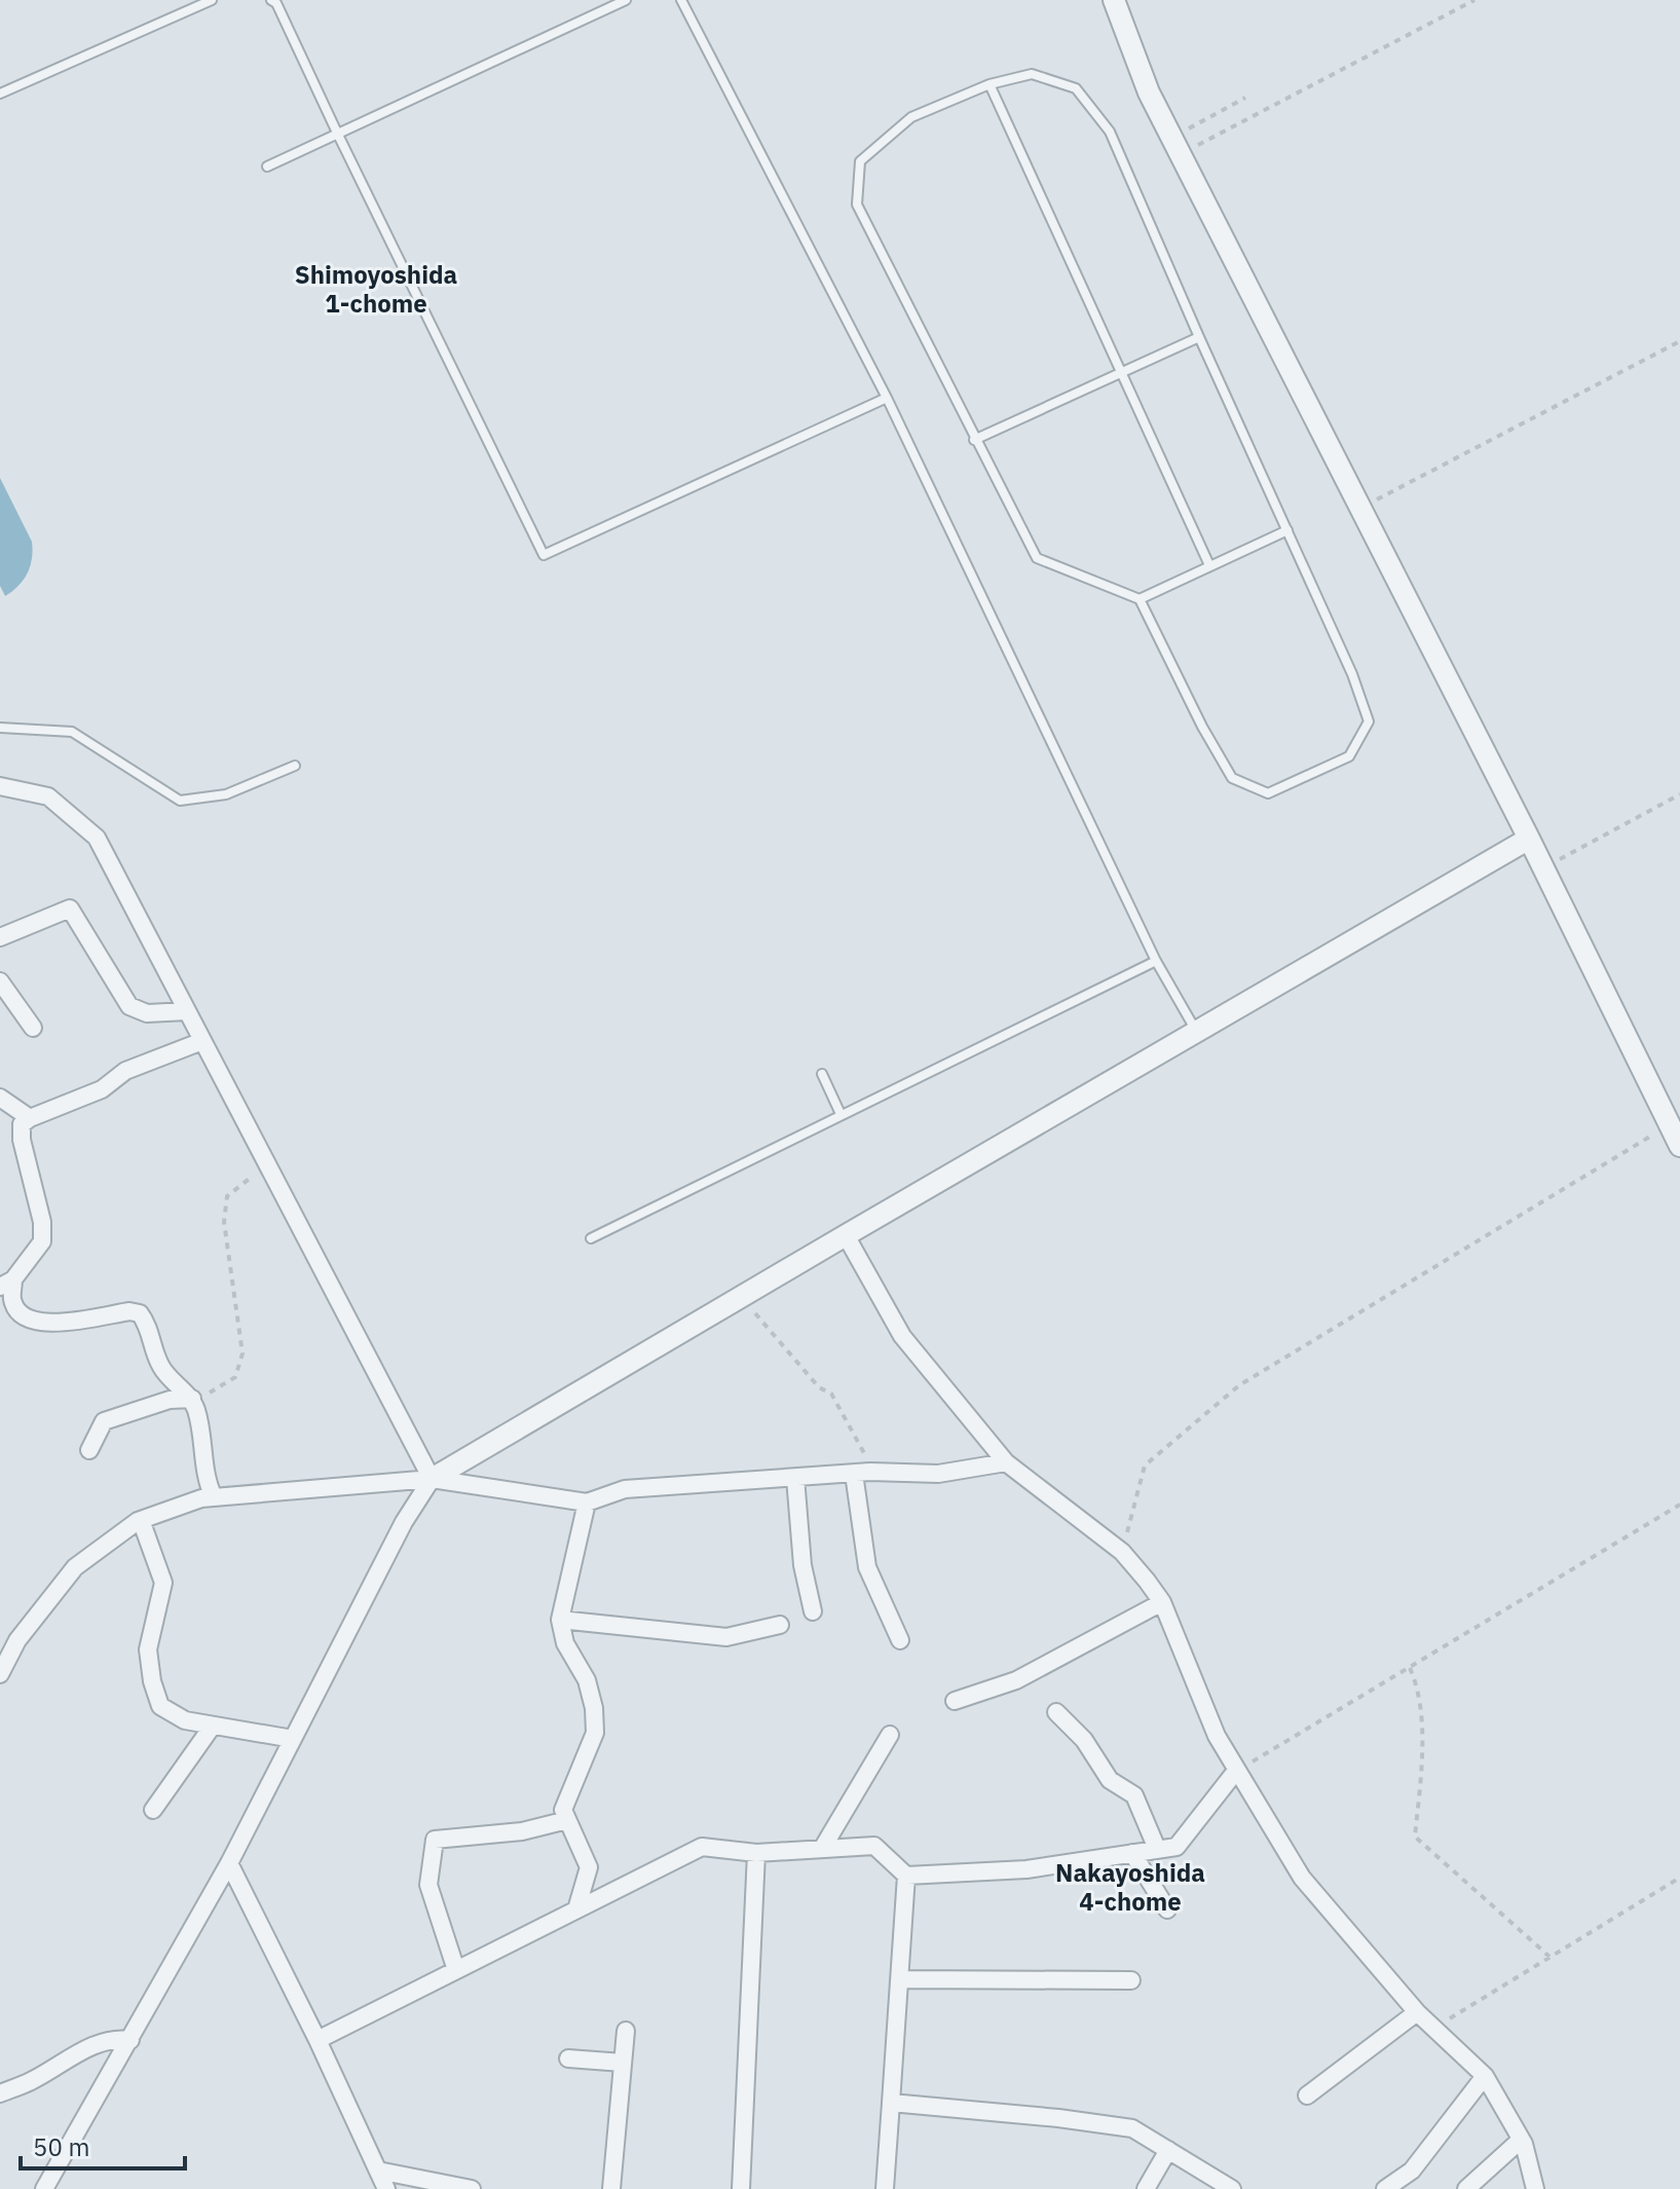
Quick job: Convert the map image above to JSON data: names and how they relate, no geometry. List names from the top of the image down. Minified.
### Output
{"districts":["Shimoyoshida 1-chome","Nakayoshida 4-chome"],"scale_bar":"50 m"}
